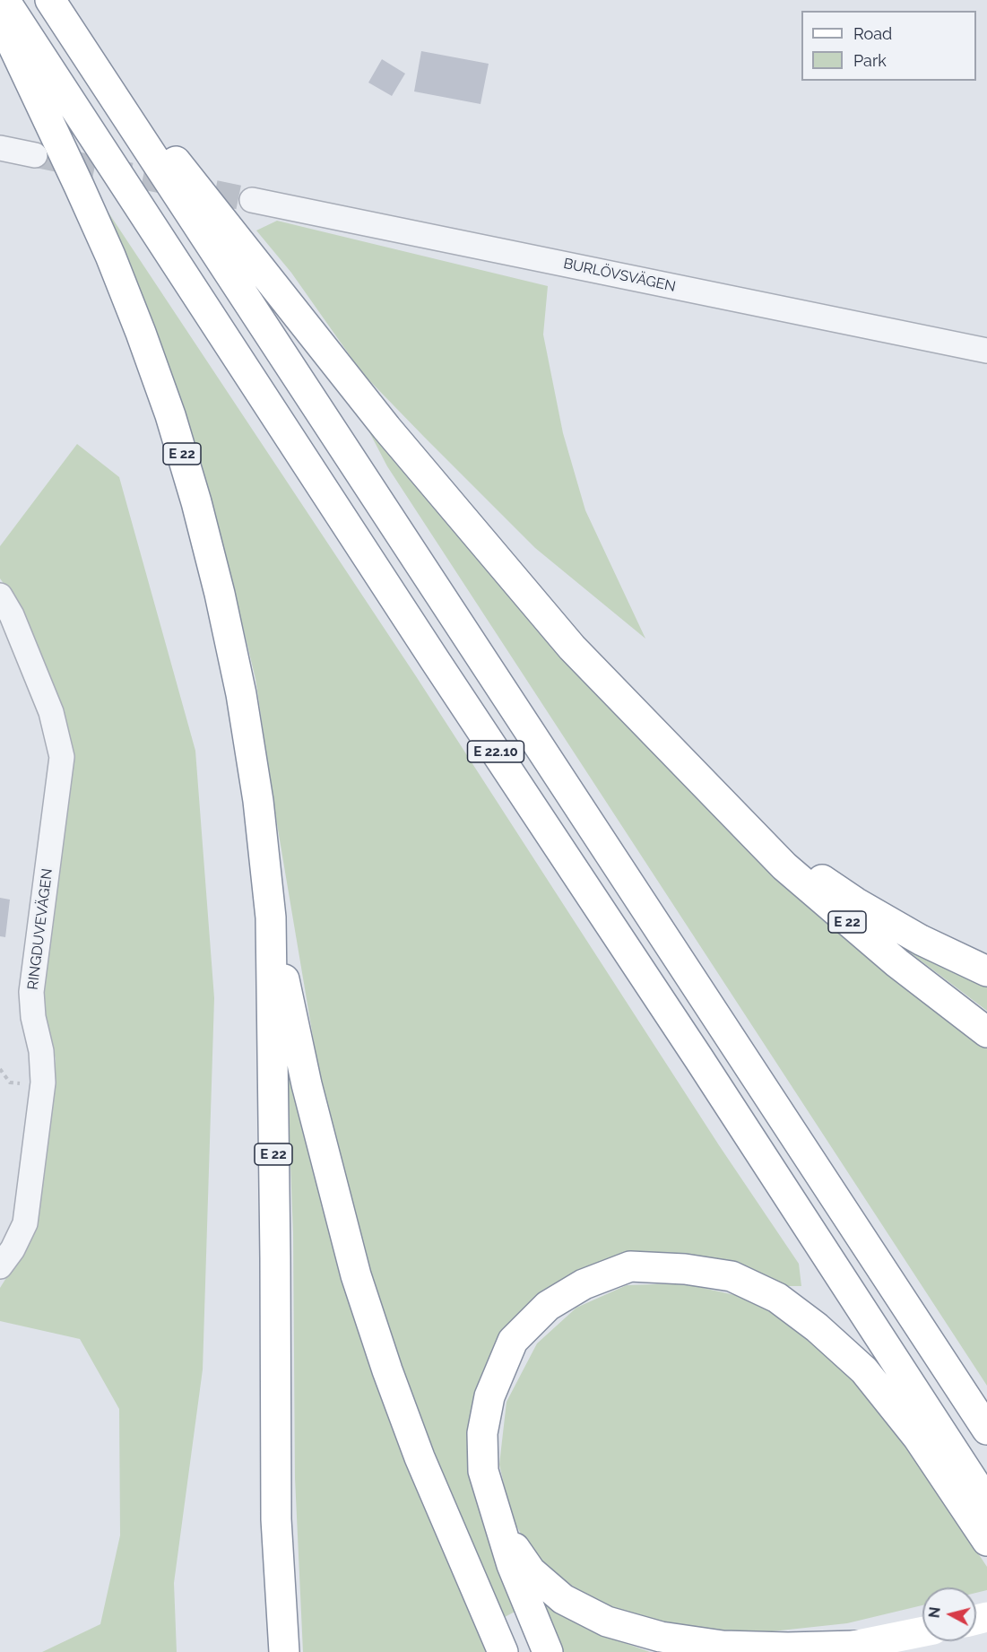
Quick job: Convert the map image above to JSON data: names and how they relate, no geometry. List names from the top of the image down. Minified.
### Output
{"streets":{"main road":["E 22","E 22.10"],"street":["BURLÖVSVÄGEN","RINGDUVEVÄGEN"]},"crossings":[["E 22","E 22.10"]],"legend":["Road","Park"],"north":"left"}
